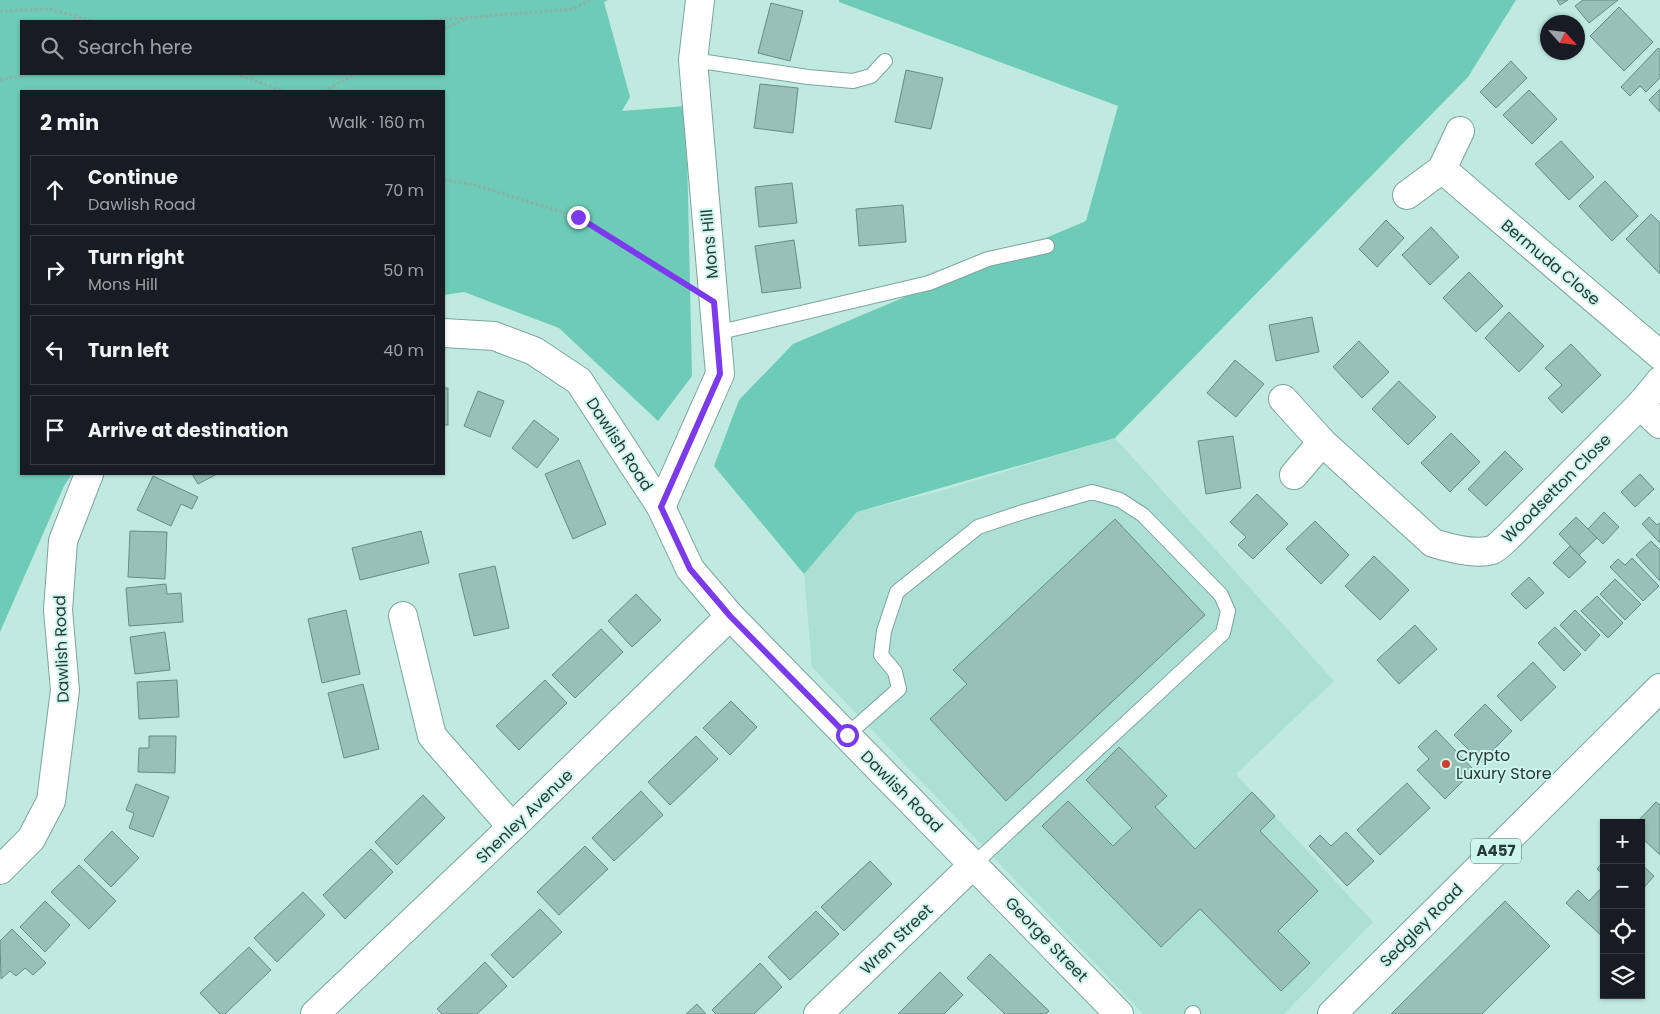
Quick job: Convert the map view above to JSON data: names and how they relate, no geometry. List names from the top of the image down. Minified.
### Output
{"streets":{"street":["Mons Hill","Bermuda Close","Dawlish Road","Woodsetton Close","Shenley Avenue","A457","Sedgley Road","Wren Street","George Street"]},"crossings":[["Mons Hill","Dawlish Road"],["Dawlish Road","Shenley Avenue"],["Dawlish Road","Wren Street"],["Dawlish Road","George Street"],["Wren Street","George Street"]],"places":["Crypto Luxury Store"],"north":"bottom right","page":{"search":"Search here","heading":["2 min","Walk · 160 m"],"list":[["Continue","Dawlish Road","70 m"],["Turn right","Mons Hill","50 m"],["Turn left","40 m"],"Arrive at destination"],"map_buttons":["+","−"]}}
